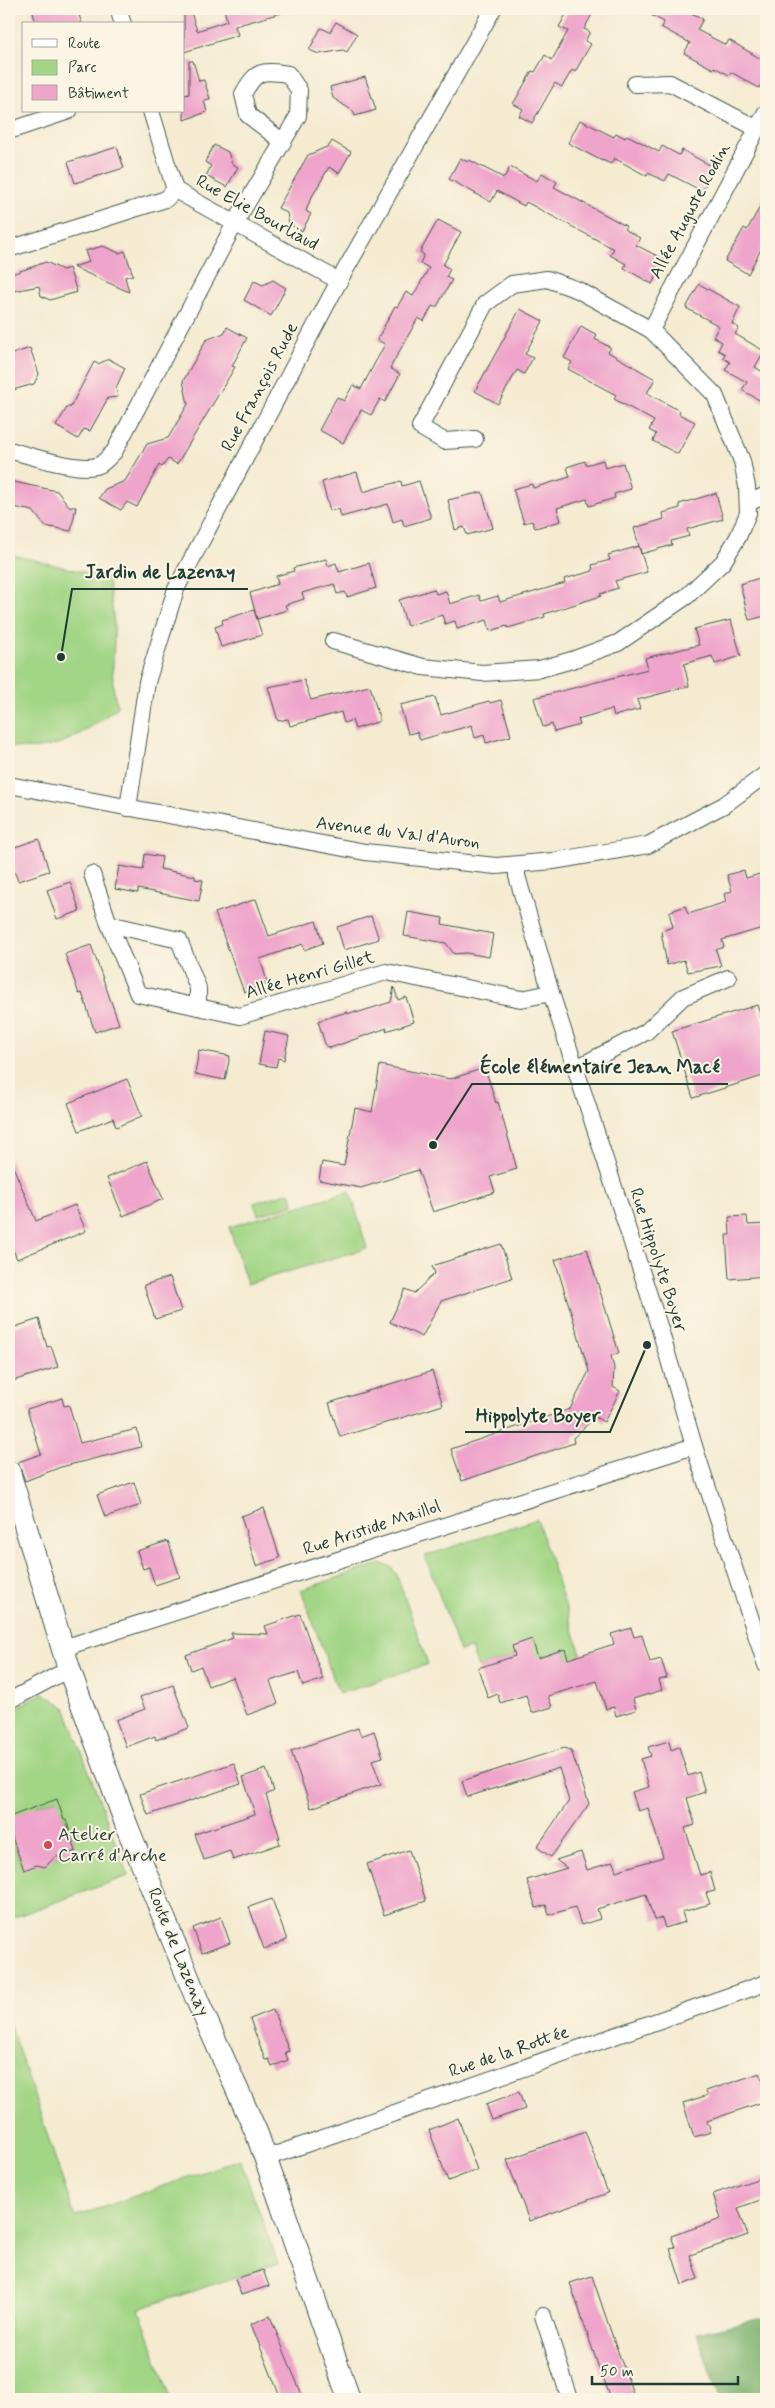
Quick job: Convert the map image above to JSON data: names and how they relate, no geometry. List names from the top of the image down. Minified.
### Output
{"streets":{"street":["Allée Auguste Rodin","Rue Elie Bourliaud","Rue François Rude","Avenue du Val d'Auron","Allée Henri Gillet","Rue Hippolyte Boyer","Rue Aristide Maillol","Route de Lazenay","Rue de la Rottée"]},"crossings":[["Rue Elie Bourliaud","Rue François Rude"],["Rue François Rude","Avenue du Val d'Auron"],["Avenue du Val d'Auron","Rue Hippolyte Boyer"],["Allée Henri Gillet","Rue Hippolyte Boyer"],["Rue Hippolyte Boyer","Rue Aristide Maillol"],["Rue Aristide Maillol","Route de Lazenay"],["Route de Lazenay","Rue de la Rottée"]],"places":["Jardin de Lazenay","École élémentaire Jean Macé","Hippolyte Boyer","Atelier Carré d'Arche"],"legend":["Route","Parc","Bâtiment"],"scale_bar":"50 m"}
